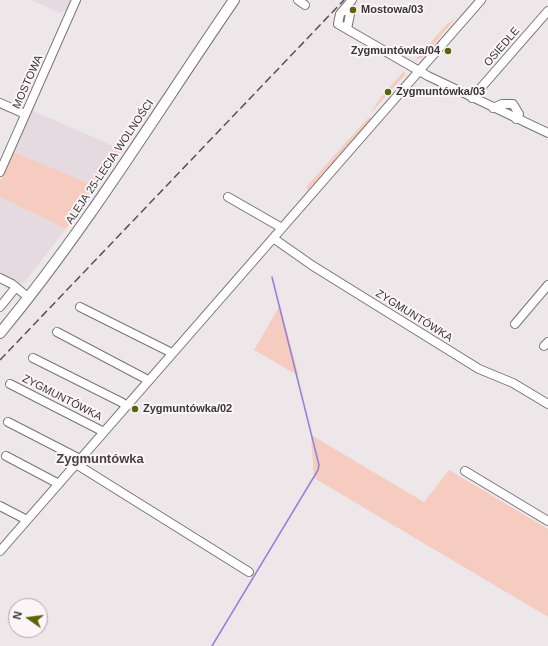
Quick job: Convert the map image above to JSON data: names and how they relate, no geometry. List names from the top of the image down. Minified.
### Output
{"streets":{"main road":["ALEJA 25-LECIA WOLNOŚCI"],"street":["OSIEDLE","MOSTOWA","ZYGMUNTÓWKA"]},"districts":["Zygmuntówka"],"places":["Mostowa/03","Zygmuntówka/04","Zygmuntówka/03","Zygmuntówka/02"],"north":"left"}
